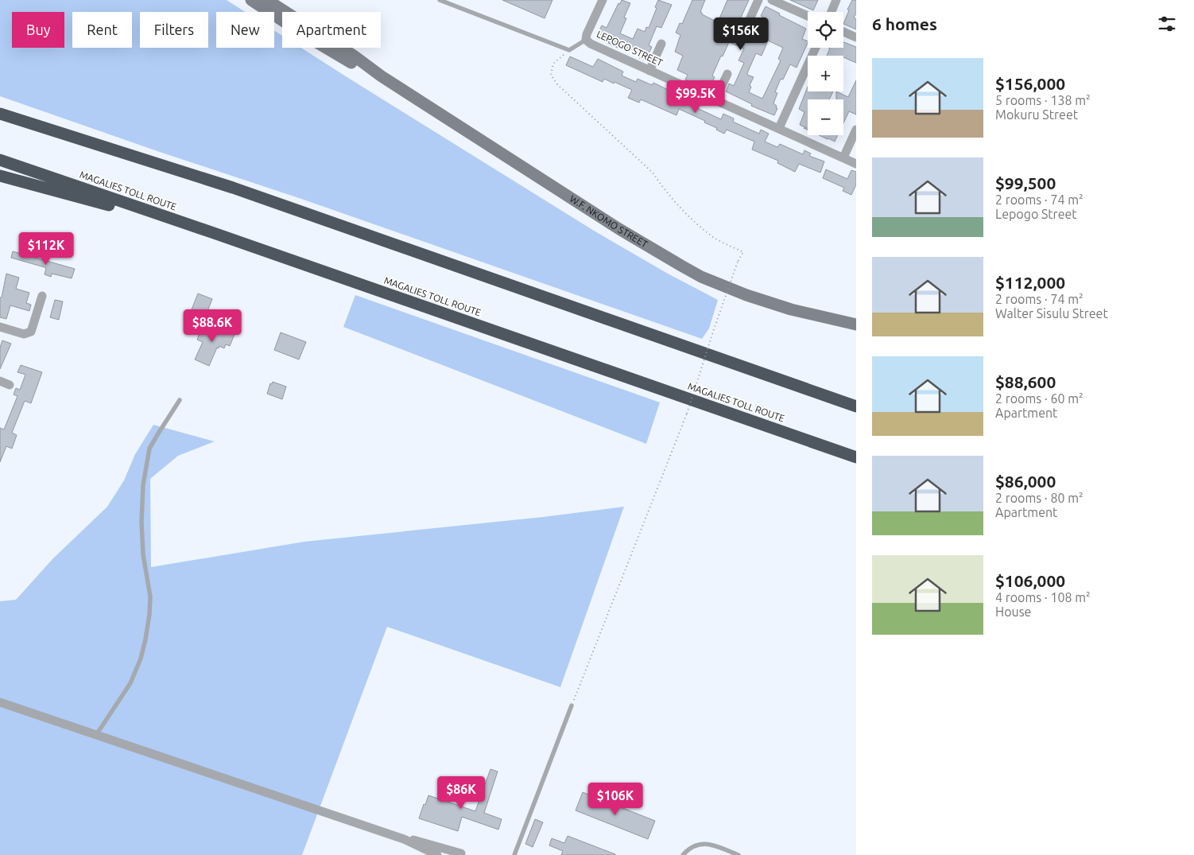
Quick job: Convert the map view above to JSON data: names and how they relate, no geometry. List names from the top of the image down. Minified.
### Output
{"streets":{"highway":["MAGALIES TOLL ROUTE"],"main road":["W.F. NKOMO STREET"],"street":["LEPOGO STREET"]},"page":{"heading":"6 homes","map_buttons":["+","−"],"chip":["Buy","Rent","Filters","New","Apartment"],"price":["$156K","$99.5K","$112K","$88.6K","$86K","$106K"],"list":[{"name":"$156,000","note":"5 rooms · 138 m² · Mokuru Street"},{"name":"$99,500","note":"2 rooms · 74 m² · Lepogo Street"},{"name":"$112,000","note":"2 rooms · 74 m² · Walter Sisulu Street"},{"name":"$88,600","note":"2 rooms · 60 m² · Apartment"},{"name":"$86,000","note":"2 rooms · 80 m² · Apartment"},{"name":"$106,000","note":"4 rooms · 108 m² · House"}]}}
